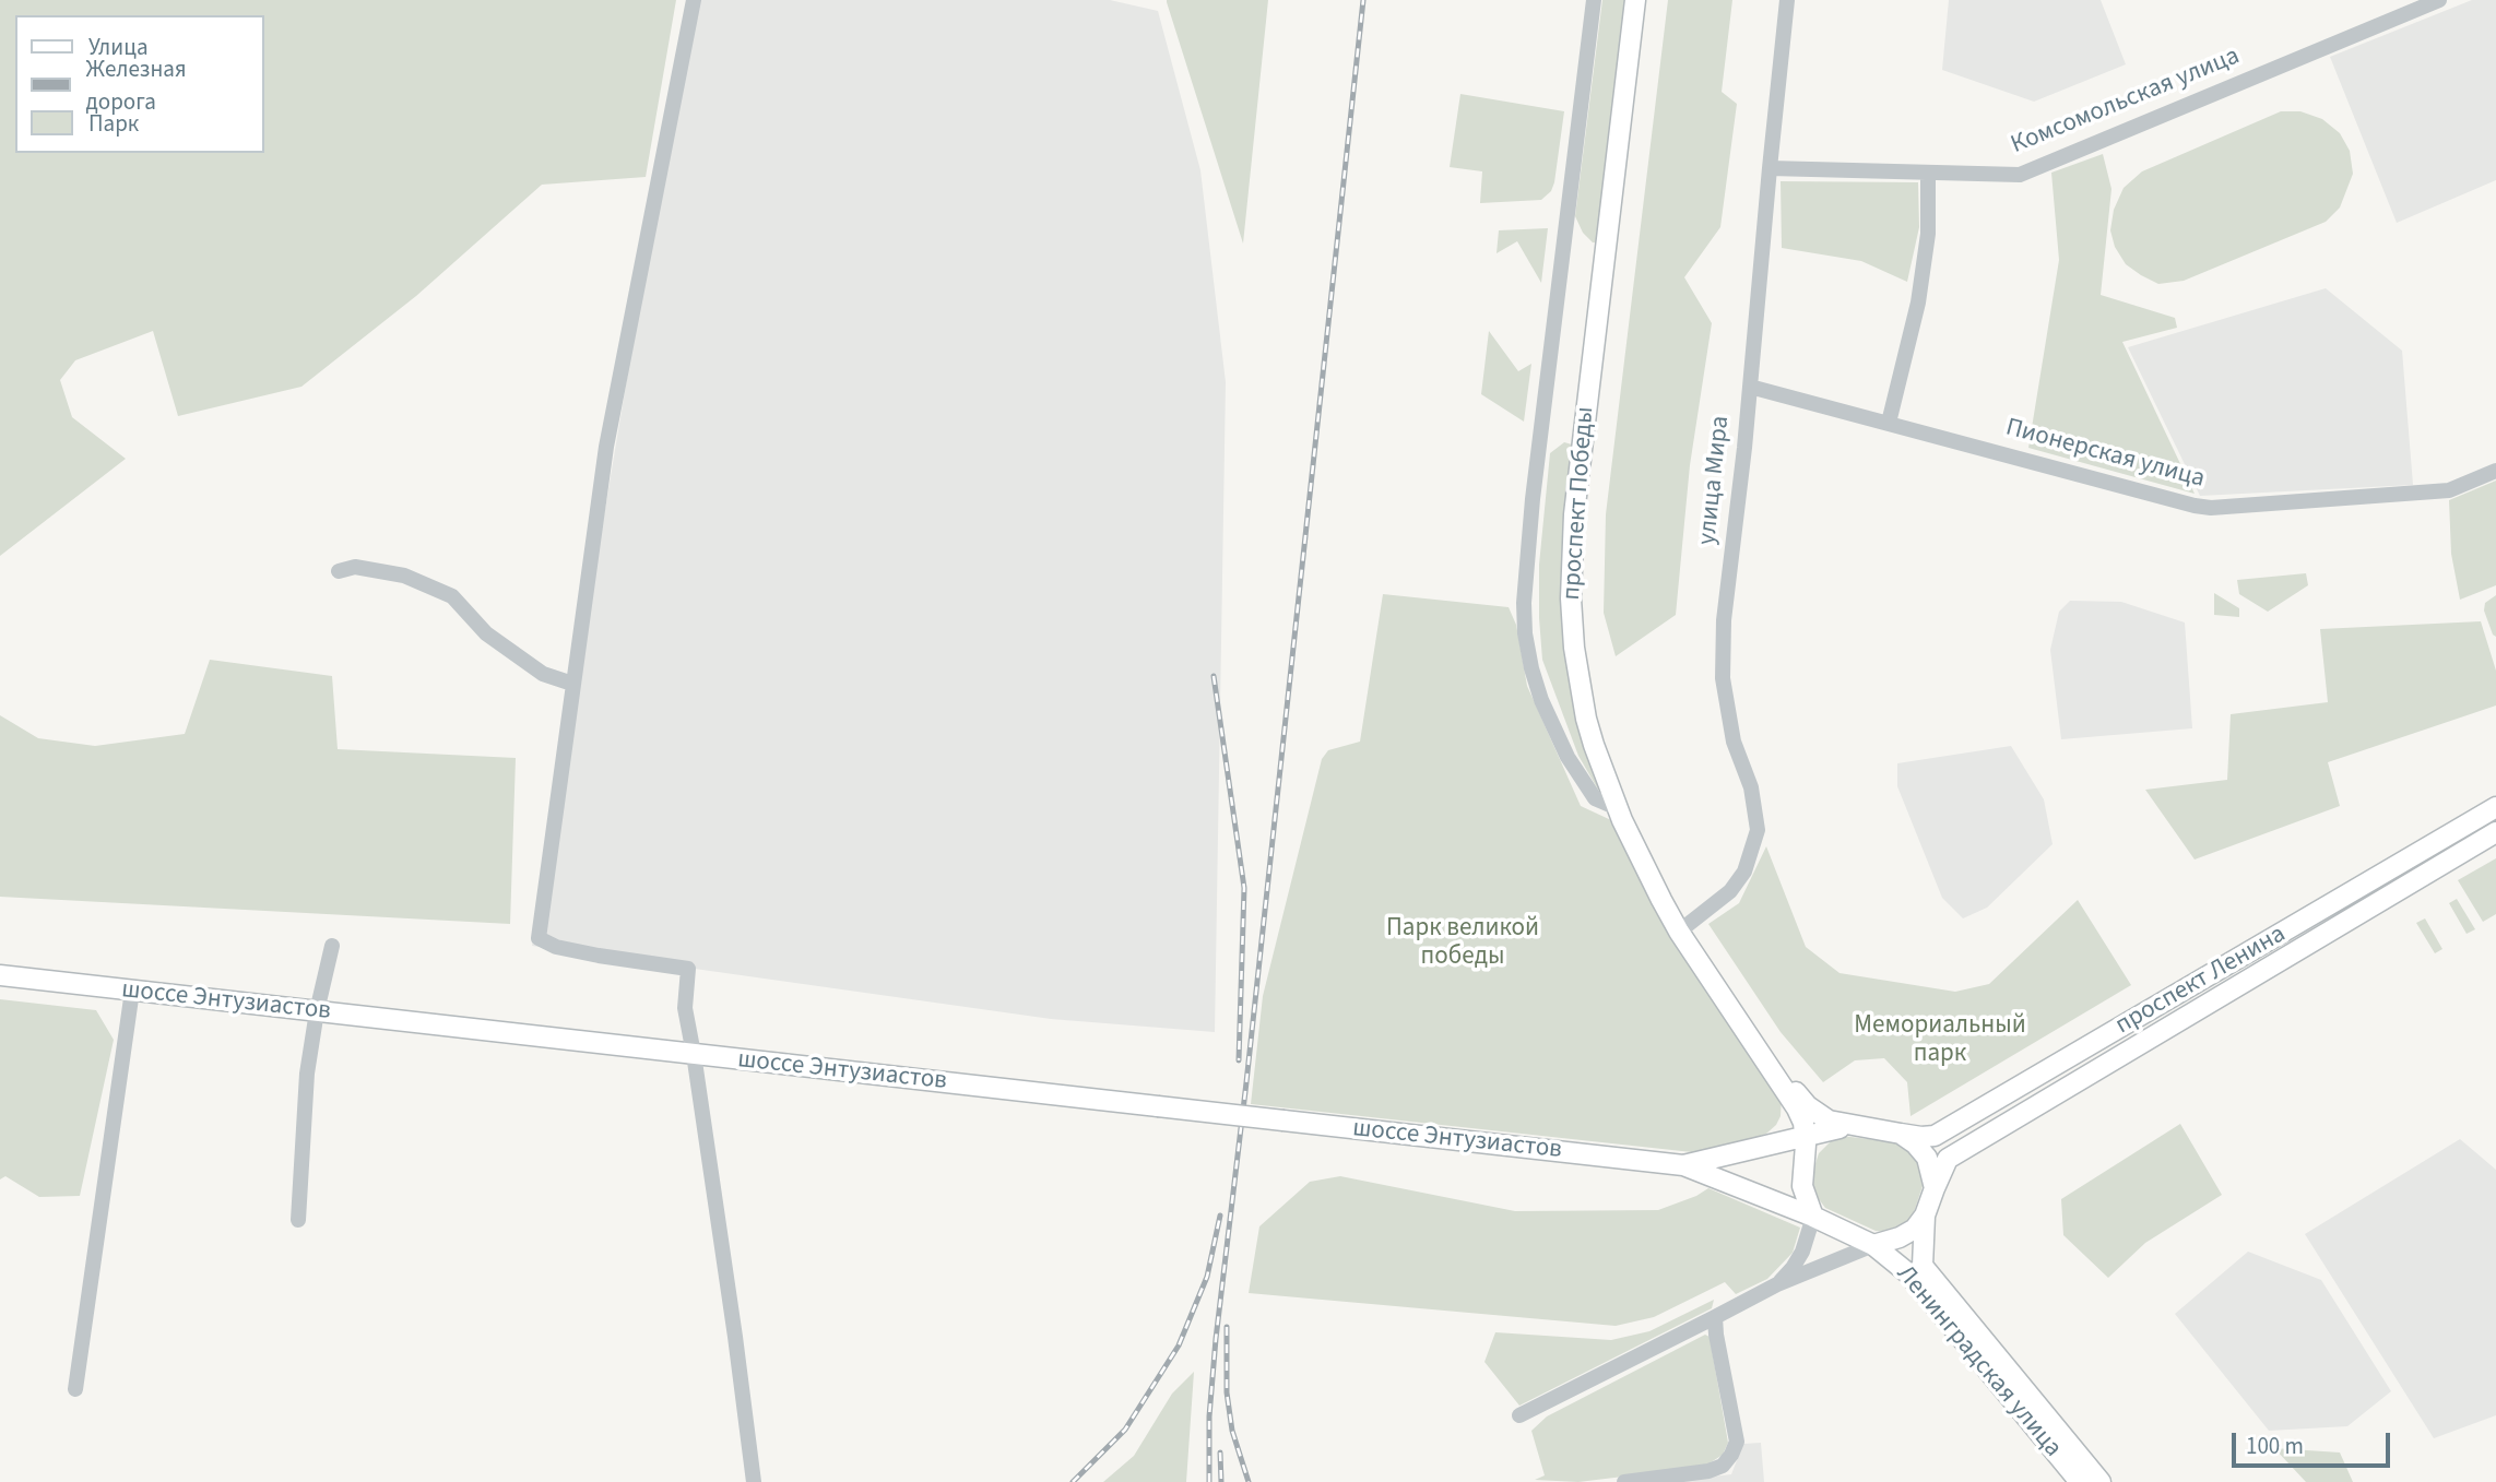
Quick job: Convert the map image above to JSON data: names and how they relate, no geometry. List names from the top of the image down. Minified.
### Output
{"streets":{"main road":["проспект Победы","проспект Ленина","шоссе Энтузиастов","Ленинградская улица"],"street":["Комсомольская улица","Пионерская улица","улица Мира"]},"crossings":[["Комсомольская улица","улица Мира"],["Пионерская улица","улица Мира"],["улица Мира","проспект Победы"],["проспект Ленина","Ленинградская улица"]],"parks":["Парк великой победы","Мемориальный парк"],"legend":["Улица","Железная дорога","Парк"],"scale_bar":"100 m"}
